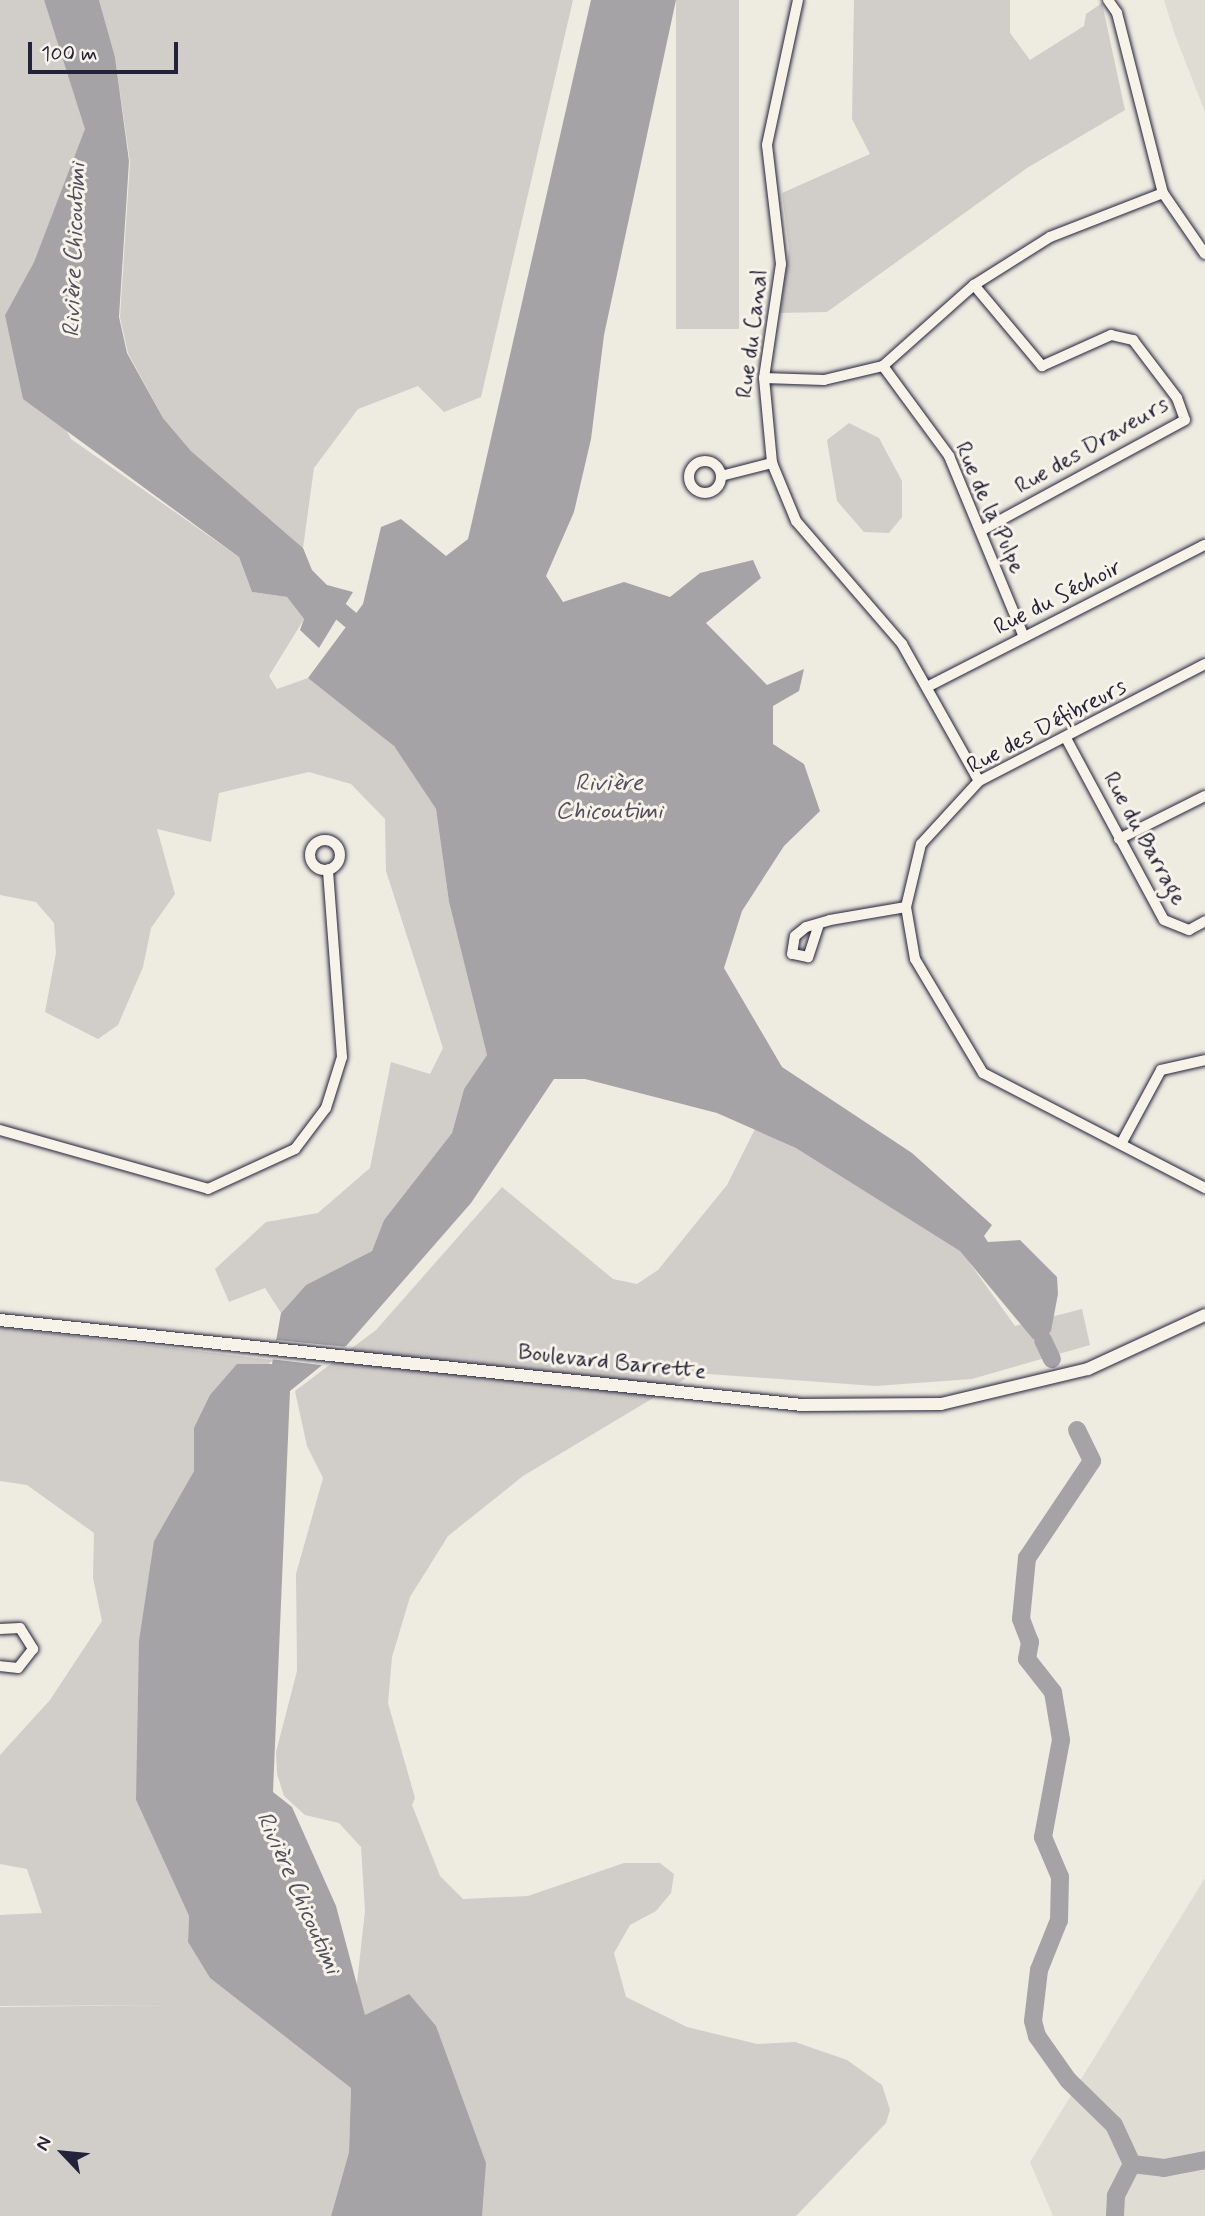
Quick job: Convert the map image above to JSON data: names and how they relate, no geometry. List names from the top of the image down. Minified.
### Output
{"streets":{"street":["Rue du Canal","Rue des Draveurs","Rue de la Pulpe","Rue du Séchoir","Rue des Défibreurs","Rue du Barrage","Boulevard Barrette"]},"crossings":[["Rue du Canal","Rue du Séchoir"],["Rue du Canal","Rue des Défibreurs"],["Rue des Draveurs","Rue de la Pulpe"],["Rue de la Pulpe","Rue du Séchoir"],["Rue des Défibreurs","Rue du Barrage"]],"water":["Rivière Chicoutimi"],"scale_bar":"100 m","north":"top left"}
